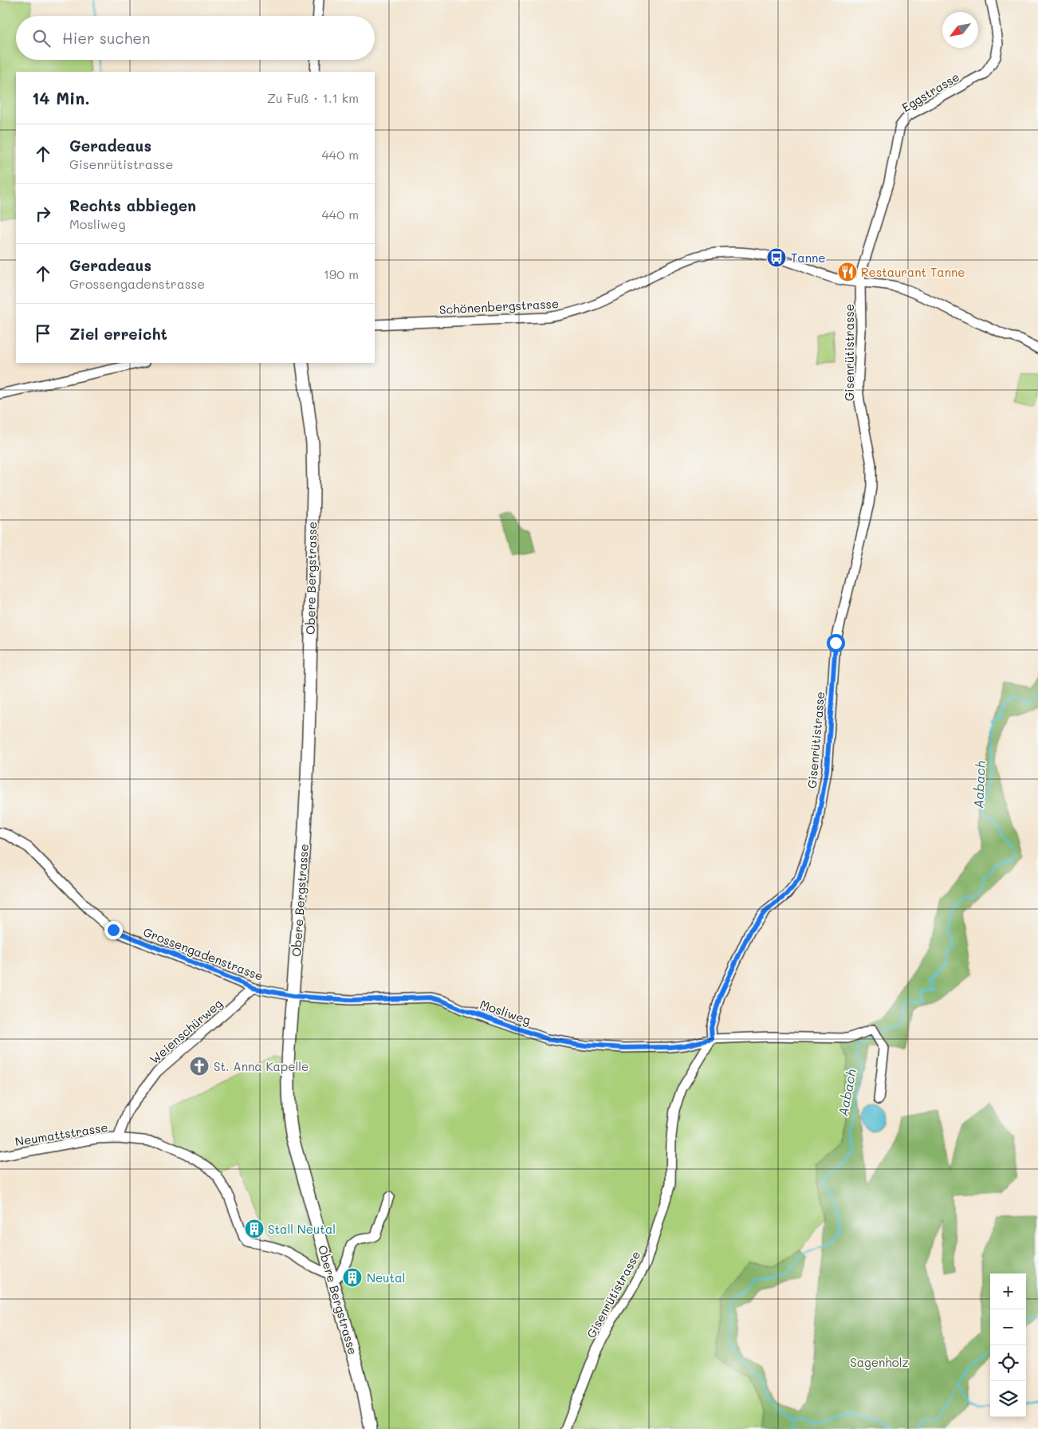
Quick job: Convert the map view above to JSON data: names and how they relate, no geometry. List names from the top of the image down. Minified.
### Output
{"streets":{"main road":["Obere Bergstrasse"],"street":["Eggstrasse","Schönenbergstrasse","Gisenrütistrasse","Grossengadenstrasse","Mosliweg","Weienschürweg","Neumattstrasse"]},"crossings":[["Eggstrasse","Schönenbergstrasse"],["Eggstrasse","Gisenrütistrasse"],["Schönenbergstrasse","Gisenrütistrasse"],["Gisenrütistrasse","Mosliweg"],["Obere Bergstrasse","Grossengadenstrasse"],["Obere Bergstrasse","Mosliweg"],["Obere Bergstrasse","Neumattstrasse"],["Grossengadenstrasse","Mosliweg"],["Grossengadenstrasse","Weienschürweg"],["Weienschürweg","Neumattstrasse"]],"water":["Aabach"],"parks":["Sagenholz"],"places":{"bus stop":["Tanne"],"restaurant":["Restaurant Tanne"],"church":["St. Anna Kapelle"],"building":["Stall Neutal","Neutal"]},"north":"bottom left","page":{"search":"Hier suchen","heading":["14 Min.","Zu Fuß · 1.1 km"],"list":[["Geradeaus","Gisenrütistrasse","440 m"],["Rechts abbiegen","Mosliweg","440 m"],["Geradeaus","Grossengadenstrasse","190 m"],"Ziel erreicht"],"map_buttons":["+","−"]}}
